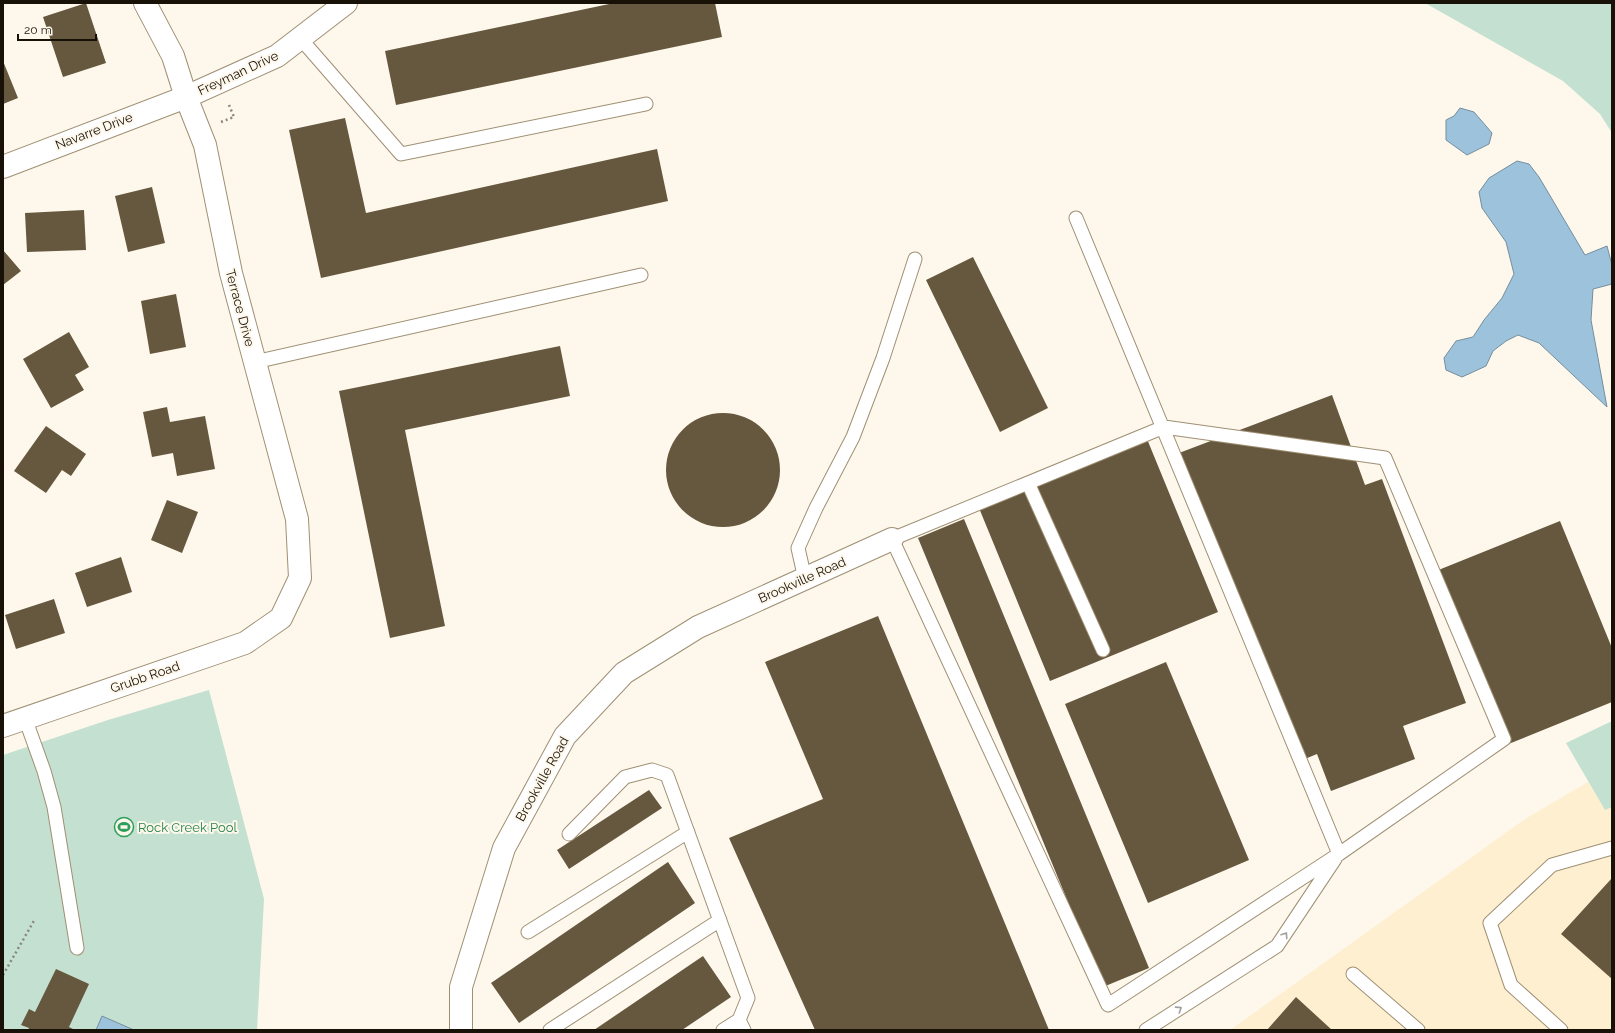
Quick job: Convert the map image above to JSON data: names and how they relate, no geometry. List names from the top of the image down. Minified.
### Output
{"streets":{"street":["Freyman Drive","Navarre Drive","Terrace Drive","Brookville Road","Grubb Road"]},"crossings":[["Freyman Drive","Navarre Drive"],["Freyman Drive","Terrace Drive"],["Navarre Drive","Terrace Drive"],["Terrace Drive","Grubb Road"]],"places":{"sports":["Rock Creek Pool"]},"scale_bar":"20 m"}
